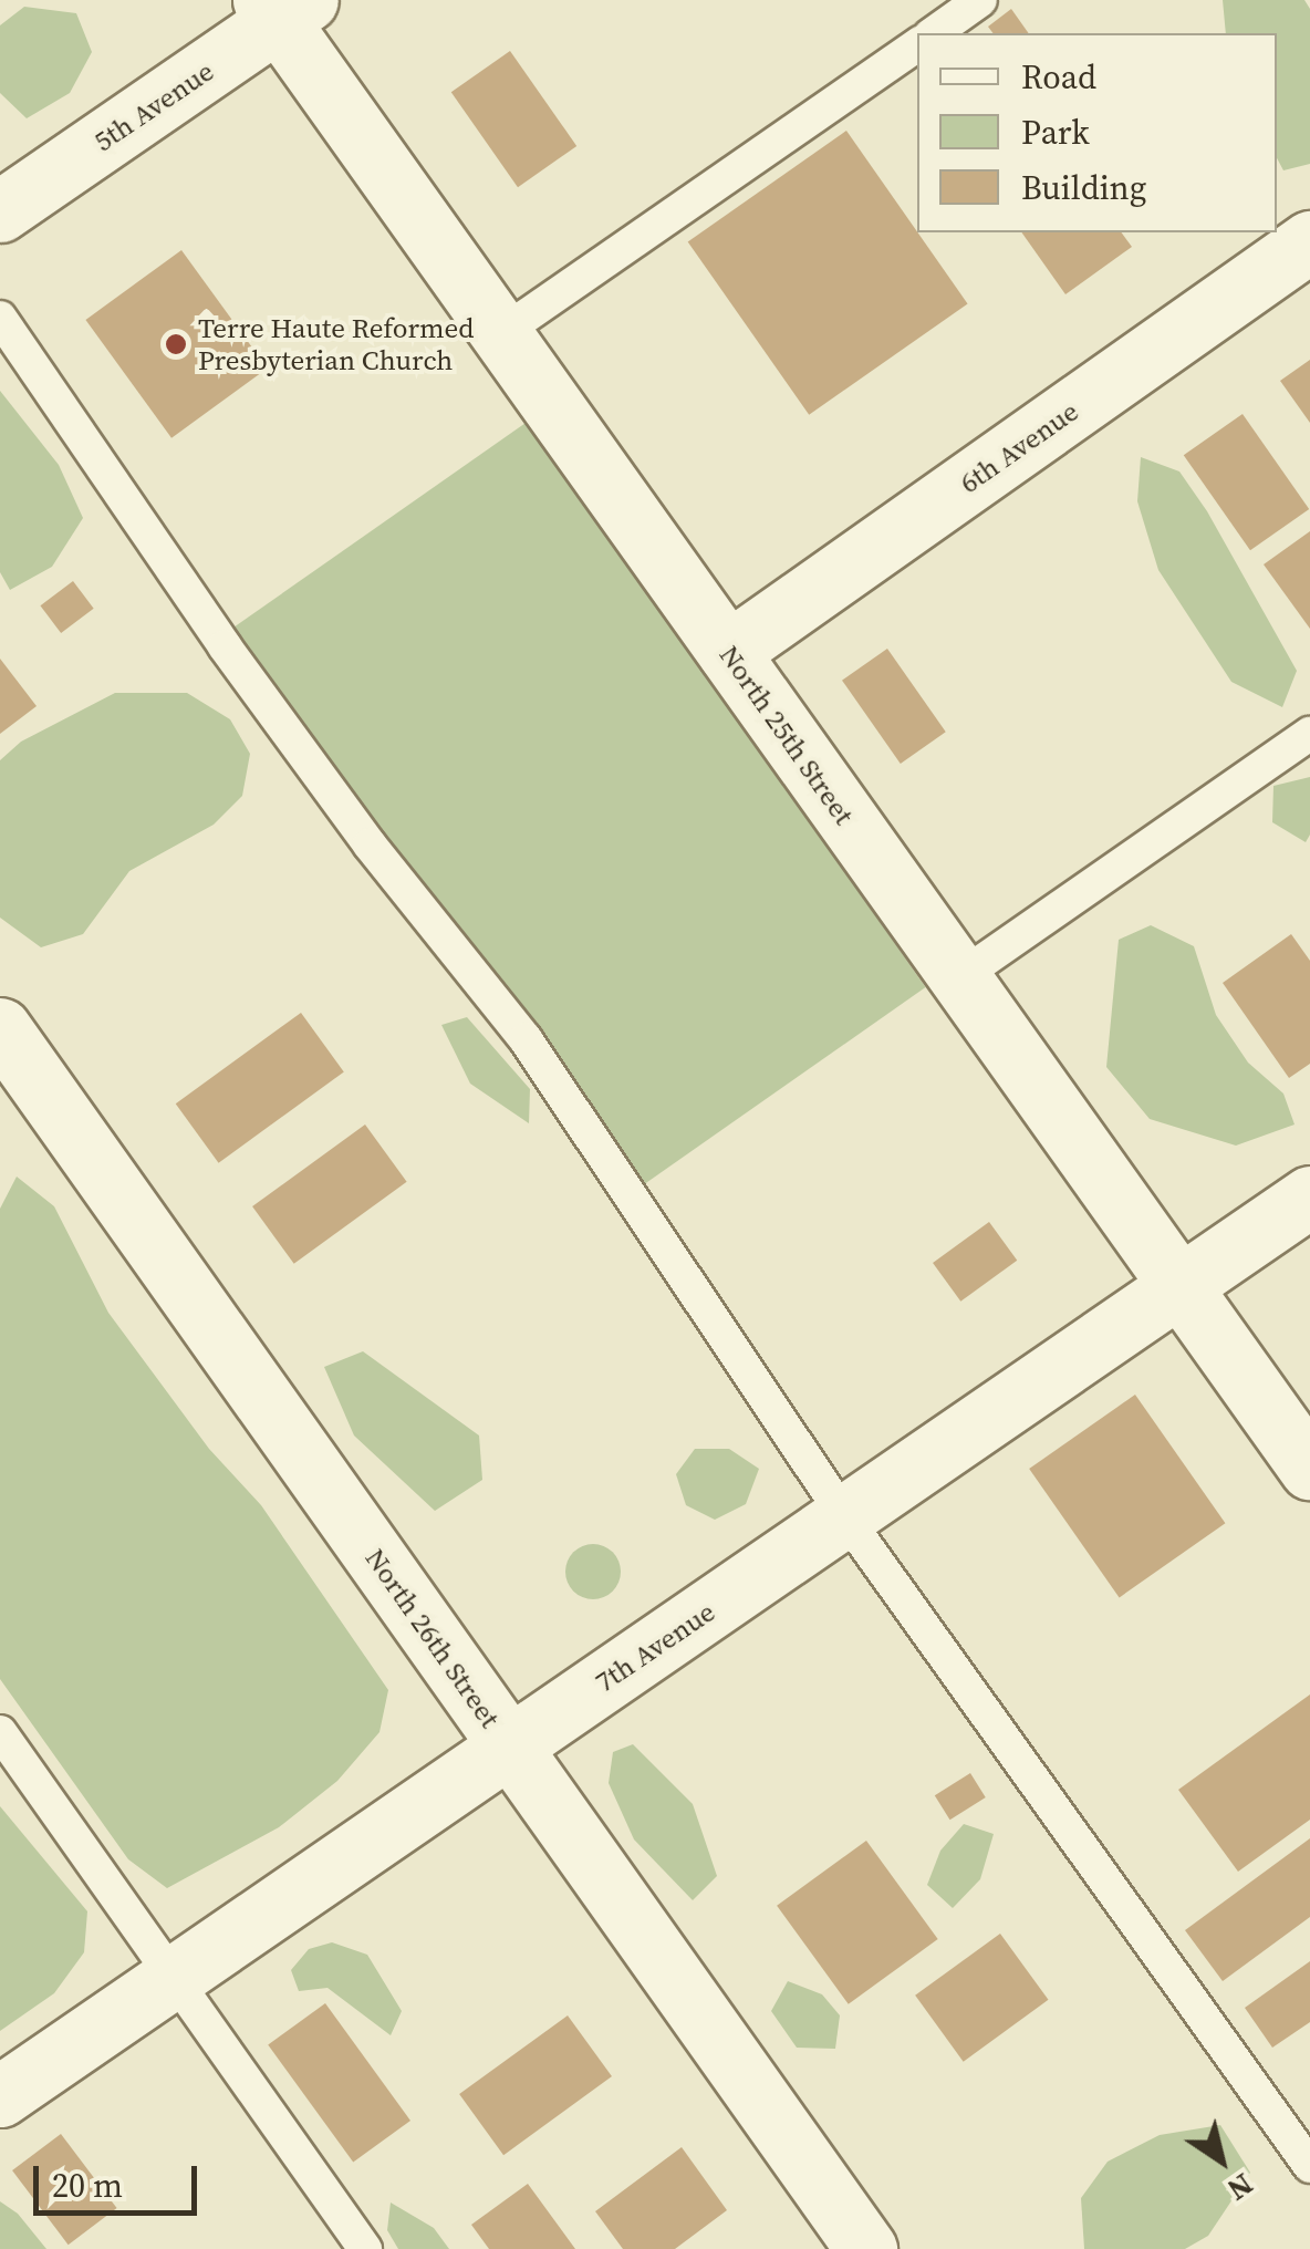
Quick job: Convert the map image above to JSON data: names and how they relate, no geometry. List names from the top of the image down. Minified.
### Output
{"streets":{"street":["5th Avenue","6th Avenue","North 25th Street","North 26th Street","7th Avenue"]},"crossings":[["5th Avenue","North 25th Street"],["6th Avenue","North 25th Street"],["North 25th Street","7th Avenue"],["North 26th Street","7th Avenue"]],"places":["Terre Haute Reformed Presbyterian Church"],"legend":["Road","Park","Building"],"scale_bar":"20 m","north":"bottom right"}
